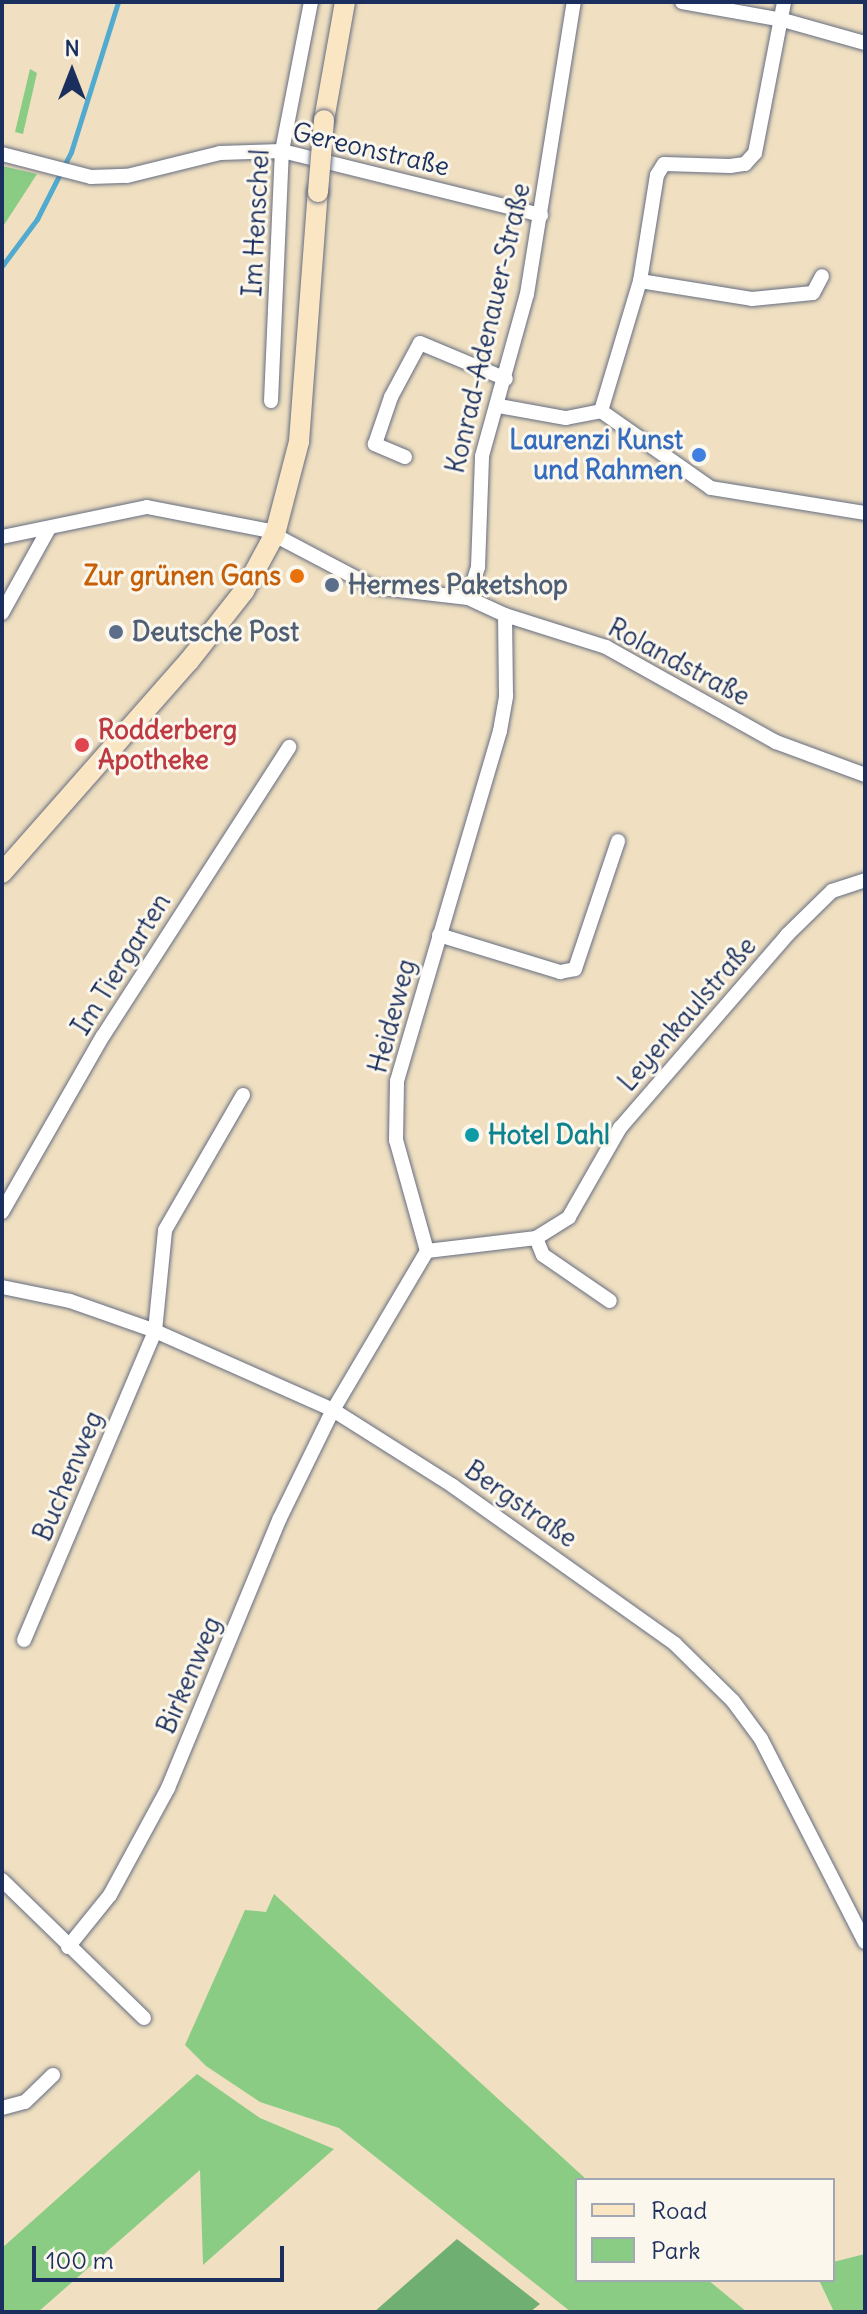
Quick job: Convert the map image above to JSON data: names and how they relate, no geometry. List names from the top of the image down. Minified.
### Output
{"streets":{"street":["Gereonstraße","Im Henschel","Konrad-Adenauer-Straße","Rolandstraße","Im Tiergarten","Leyenkaulstraße","Heideweg","Buchenweg","Bergstraße","Birkenweg"]},"crossings":[["Gereonstraße","Im Henschel"],["Gereonstraße","Konrad-Adenauer-Straße"],["Konrad-Adenauer-Straße","Rolandstraße"],["Rolandstraße","Heideweg"],["Leyenkaulstraße","Heideweg"],["Buchenweg","Bergstraße"],["Bergstraße","Birkenweg"]],"places":["Laurenzi Kunst und Rahmen","Zur grünen Gans","Hermes Paketshop","Deutsche Post","Rodderberg Apotheke","Hotel Dahl"],"legend":["Road","Park"],"scale_bar":"100 m","north":"top"}
